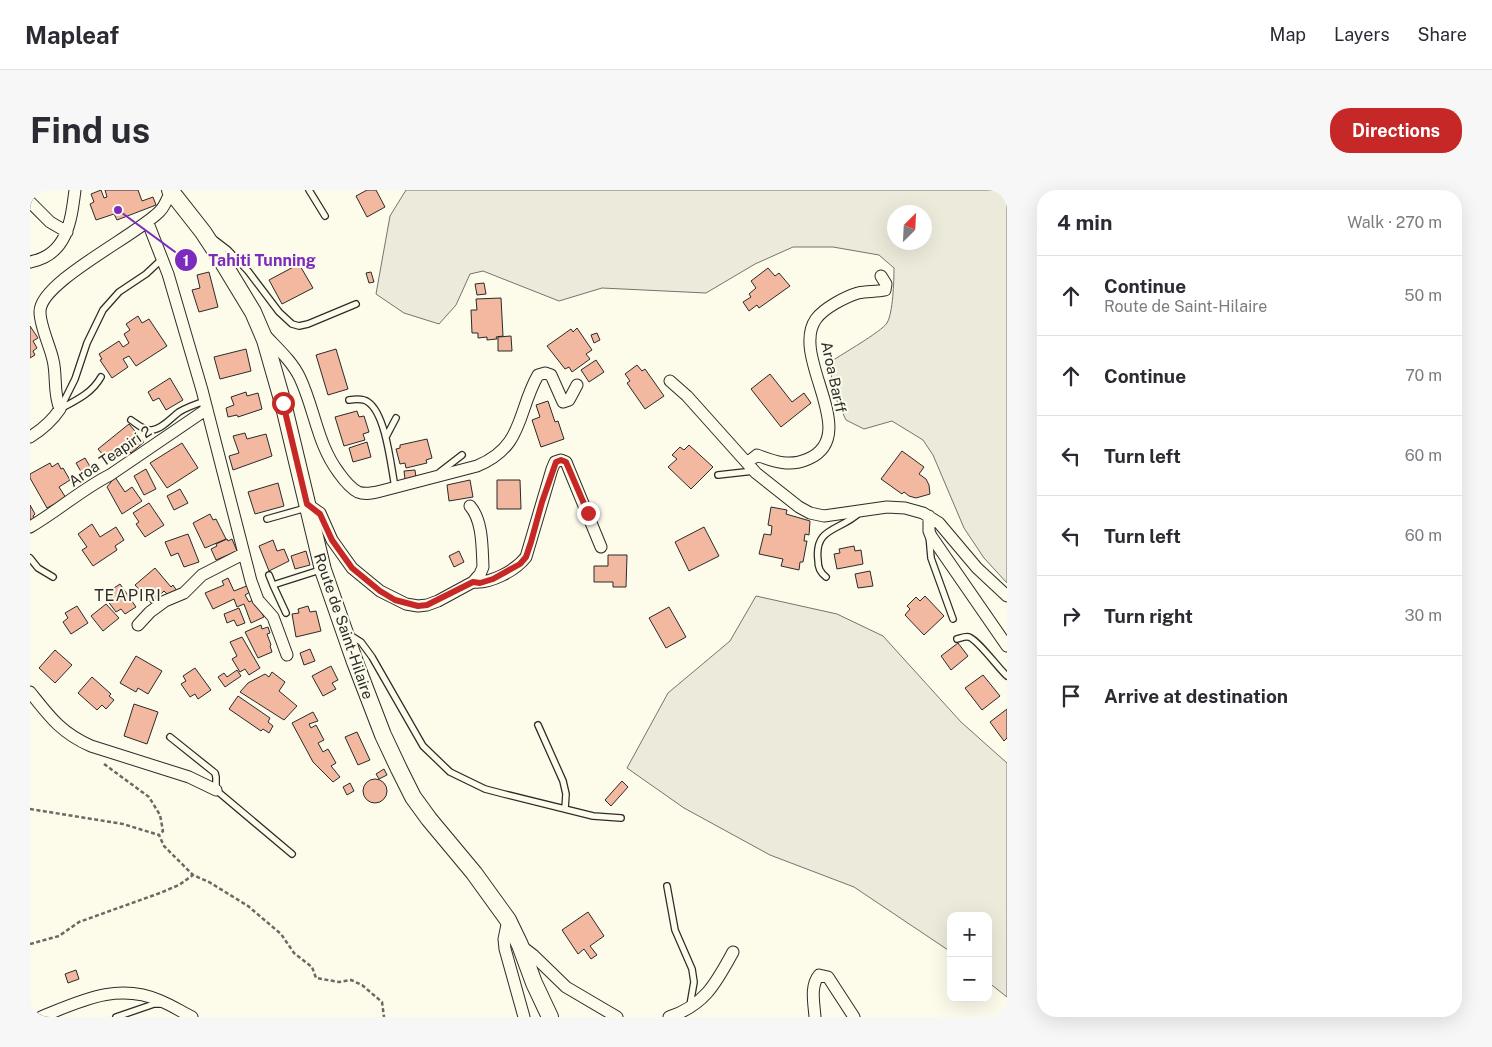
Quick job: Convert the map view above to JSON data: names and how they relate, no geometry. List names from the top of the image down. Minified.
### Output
{"streets":{"main road":["Route de Saint-Hilaire"],"street":["Aroa Barff","Aroa Teapiri 2"]},"districts":["TEAPIRI"],"places":["Tahiti Tunning"],"north":"top right","page":{"header":"Mapleaf","nav":["Map","Layers","Share"],"buttons":"Directions","title":"Find us","heading":["4 min","Walk · 270 m"],"list":[["Continue","Route de Saint-Hilaire","50 m"],["Continue","70 m"],["Turn left","60 m"],["Turn left","60 m"],["Turn right","30 m"],"Arrive at destination"],"map_buttons":["+","−"]}}
